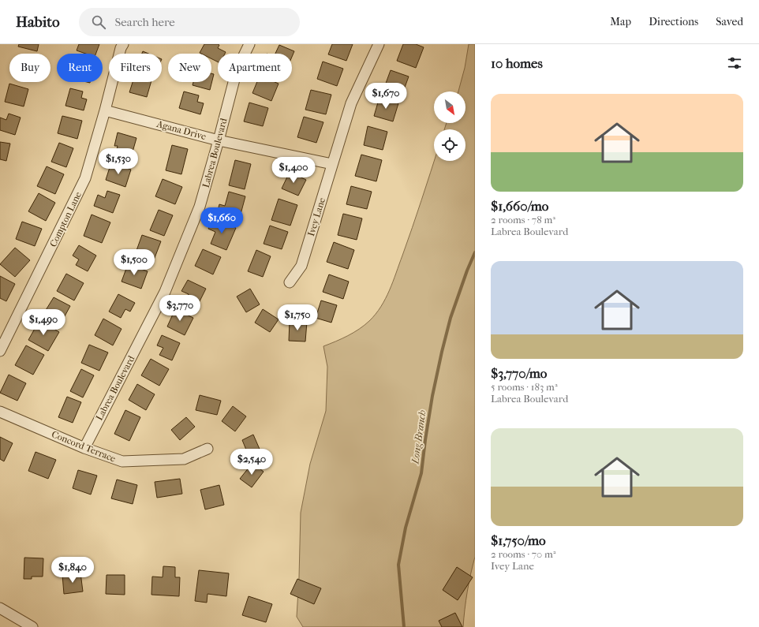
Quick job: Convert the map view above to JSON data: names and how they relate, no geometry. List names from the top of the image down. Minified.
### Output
{"streets":{"street":["Agana Drive","Labrea Boulevard","Ivey Lane","Compton Lane","Concord Terrace"]},"crossings":[["Agana Drive","Labrea Boulevard"],["Agana Drive","Ivey Lane"],["Agana Drive","Compton Lane"],["Labrea Boulevard","Concord Terrace"]],"water":["Long Branch"],"north":"bottom right","page":{"header":"Habito","search":"Search here","nav":["Map","Directions","Saved"],"heading":"10 homes","chip":["Buy","Rent","Filters","New","Apartment"],"list":[{"name":"$1,660/mo","note":"2 rooms · 78 m² · Labrea Boulevard"},{"name":"$3,770/mo","note":"5 rooms · 183 m² · Labrea Boulevard"},{"name":"$1,750/mo","note":"2 rooms · 70 m² · Ivey Lane"}],"price":["$1,670","$1,530","$1,400","$1,660","$1,500","$3,770","$1,750","$1,490","$2,540","$1,840"]}}
